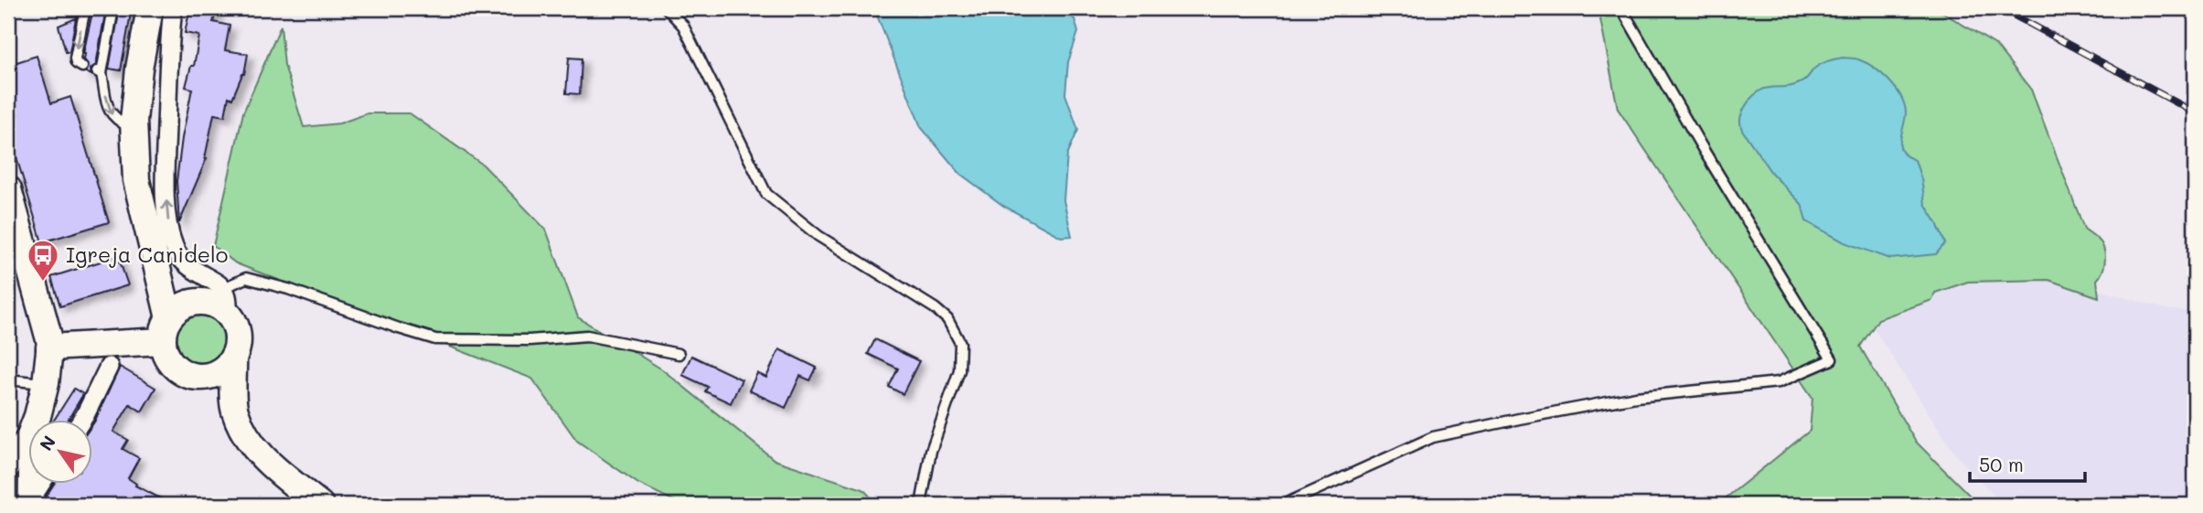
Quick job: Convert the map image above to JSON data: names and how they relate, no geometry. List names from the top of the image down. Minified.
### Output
{"places":{"bus stop":["Igreja Canidelo"]},"scale_bar":"50 m","north":"top left"}
